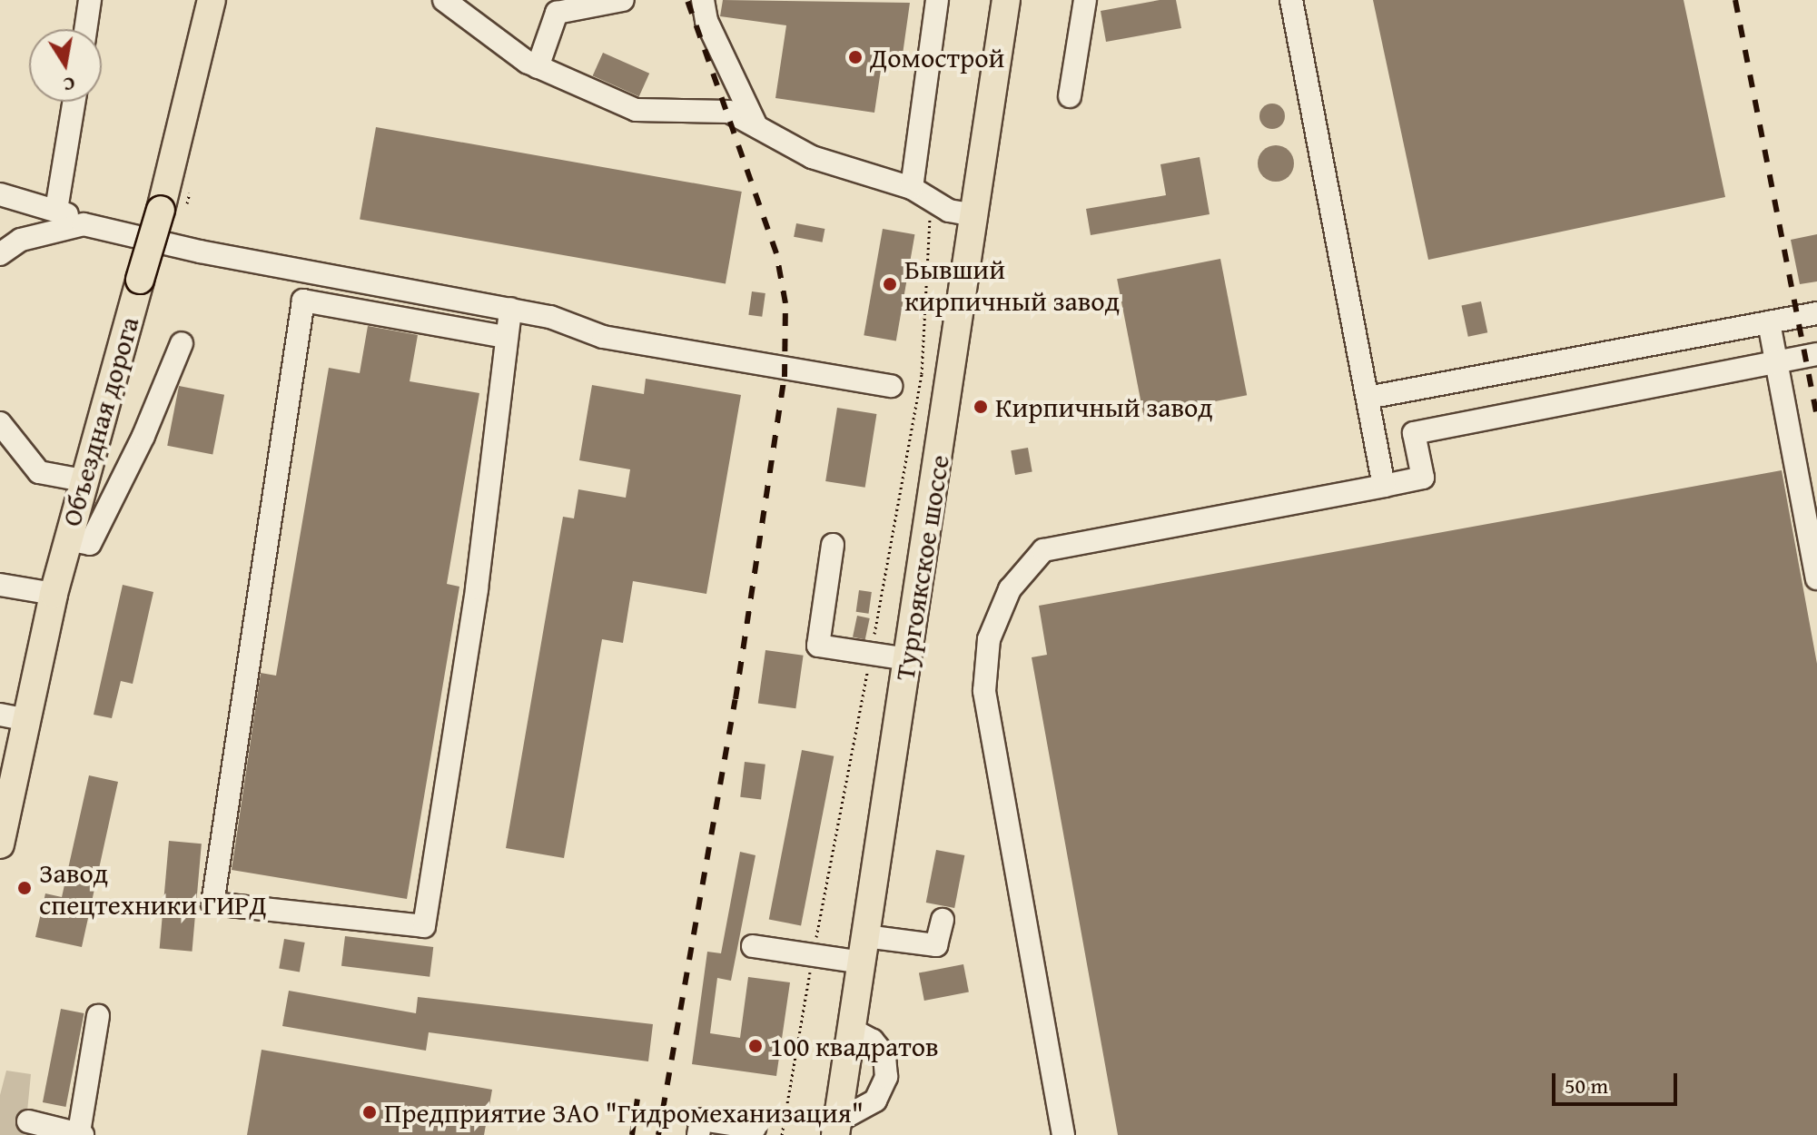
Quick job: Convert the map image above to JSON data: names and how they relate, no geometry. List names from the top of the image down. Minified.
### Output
{"streets":{"main road":["Объездная дорога","Тургоякское шоссе"]},"places":["Домострой","Бывший кирпичный завод","Кирпичный завод","Завод спецтехники ГИРД","100 квадратов","Предприятие ЗАО \"Гидромеханизация\""],"scale_bar":"50 m","north":"bottom"}
